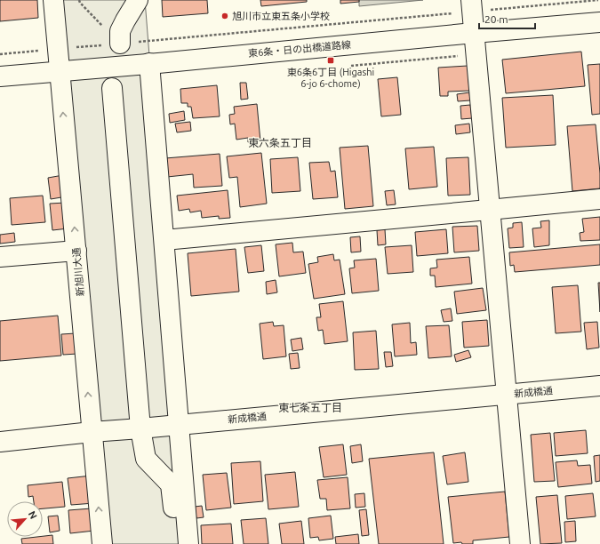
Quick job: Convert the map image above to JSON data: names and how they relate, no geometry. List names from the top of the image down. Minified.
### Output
{"streets":{"street":["東6条・日の出橋道路線","新旭川大通","新成橋通"]},"crossings":[["東6条・日の出橋道路線","新旭川大通"],["新旭川大通","新成橋通"]],"districts":["東六条五丁目","東七条五丁目"],"places":{"other":["旭川市立東五条小学校"],"transit":["東6条6丁目 (Higashi 6-jo 6-chome)"]},"scale_bar":"20 m","north":"top right"}
